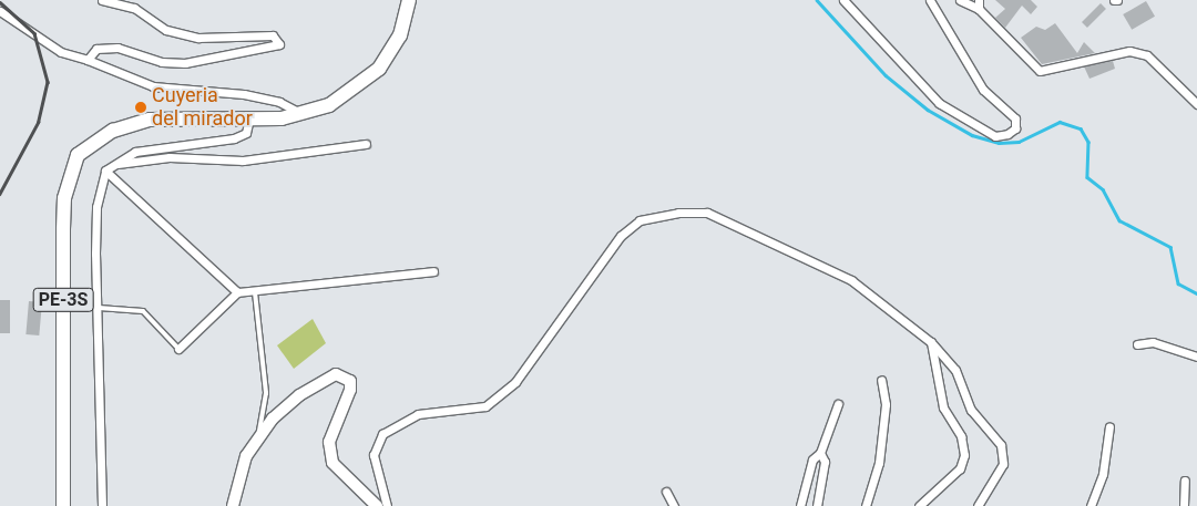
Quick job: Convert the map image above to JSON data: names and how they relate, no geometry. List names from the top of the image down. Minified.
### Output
{"streets":{"highway":["PE-3S"]},"places":["Cuyeria del mirador"]}
